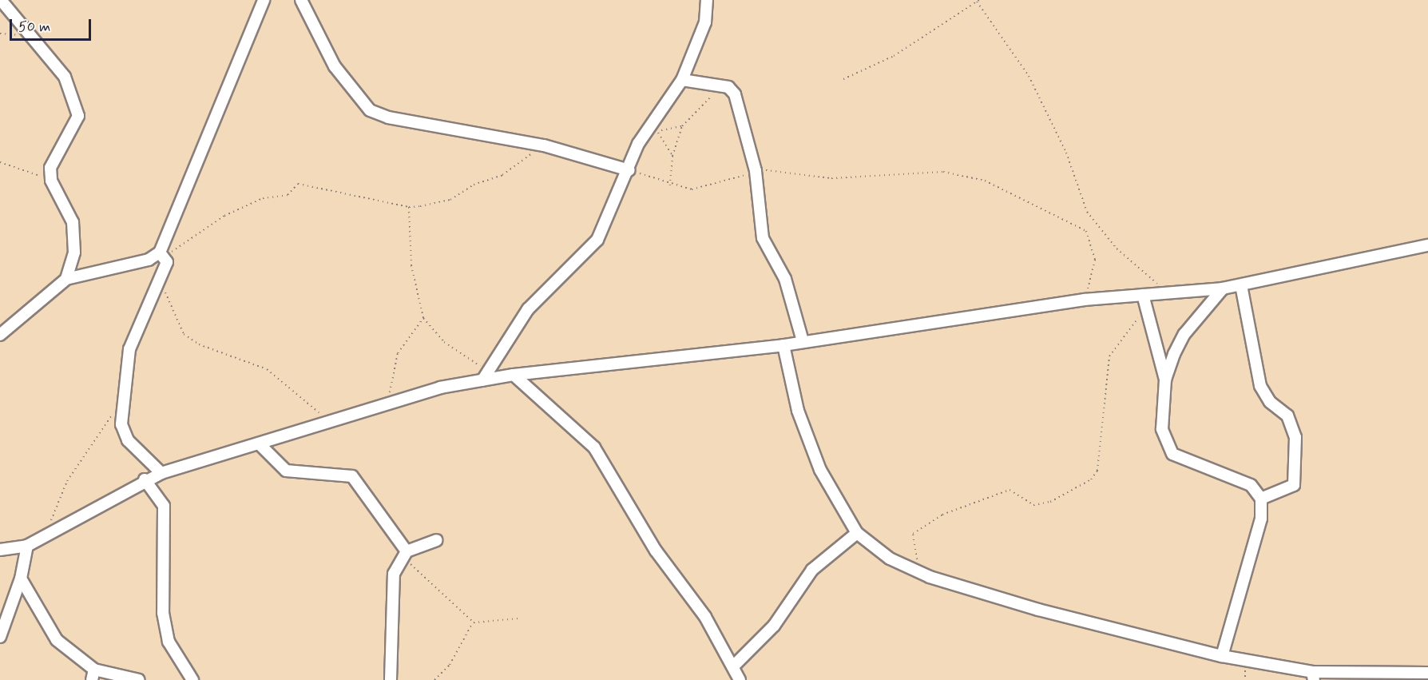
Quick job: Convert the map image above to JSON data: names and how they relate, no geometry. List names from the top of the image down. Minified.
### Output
{"scale_bar":"50 m"}
